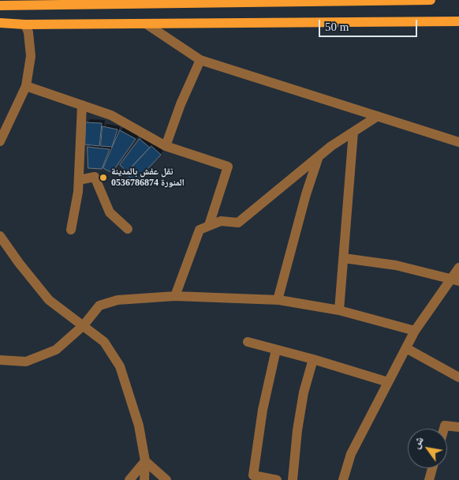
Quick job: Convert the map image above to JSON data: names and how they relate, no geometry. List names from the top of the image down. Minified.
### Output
{"places":["نقل عفش بالمدينة المنورة 0536786874"],"scale_bar":"50 m","north":"top left"}
